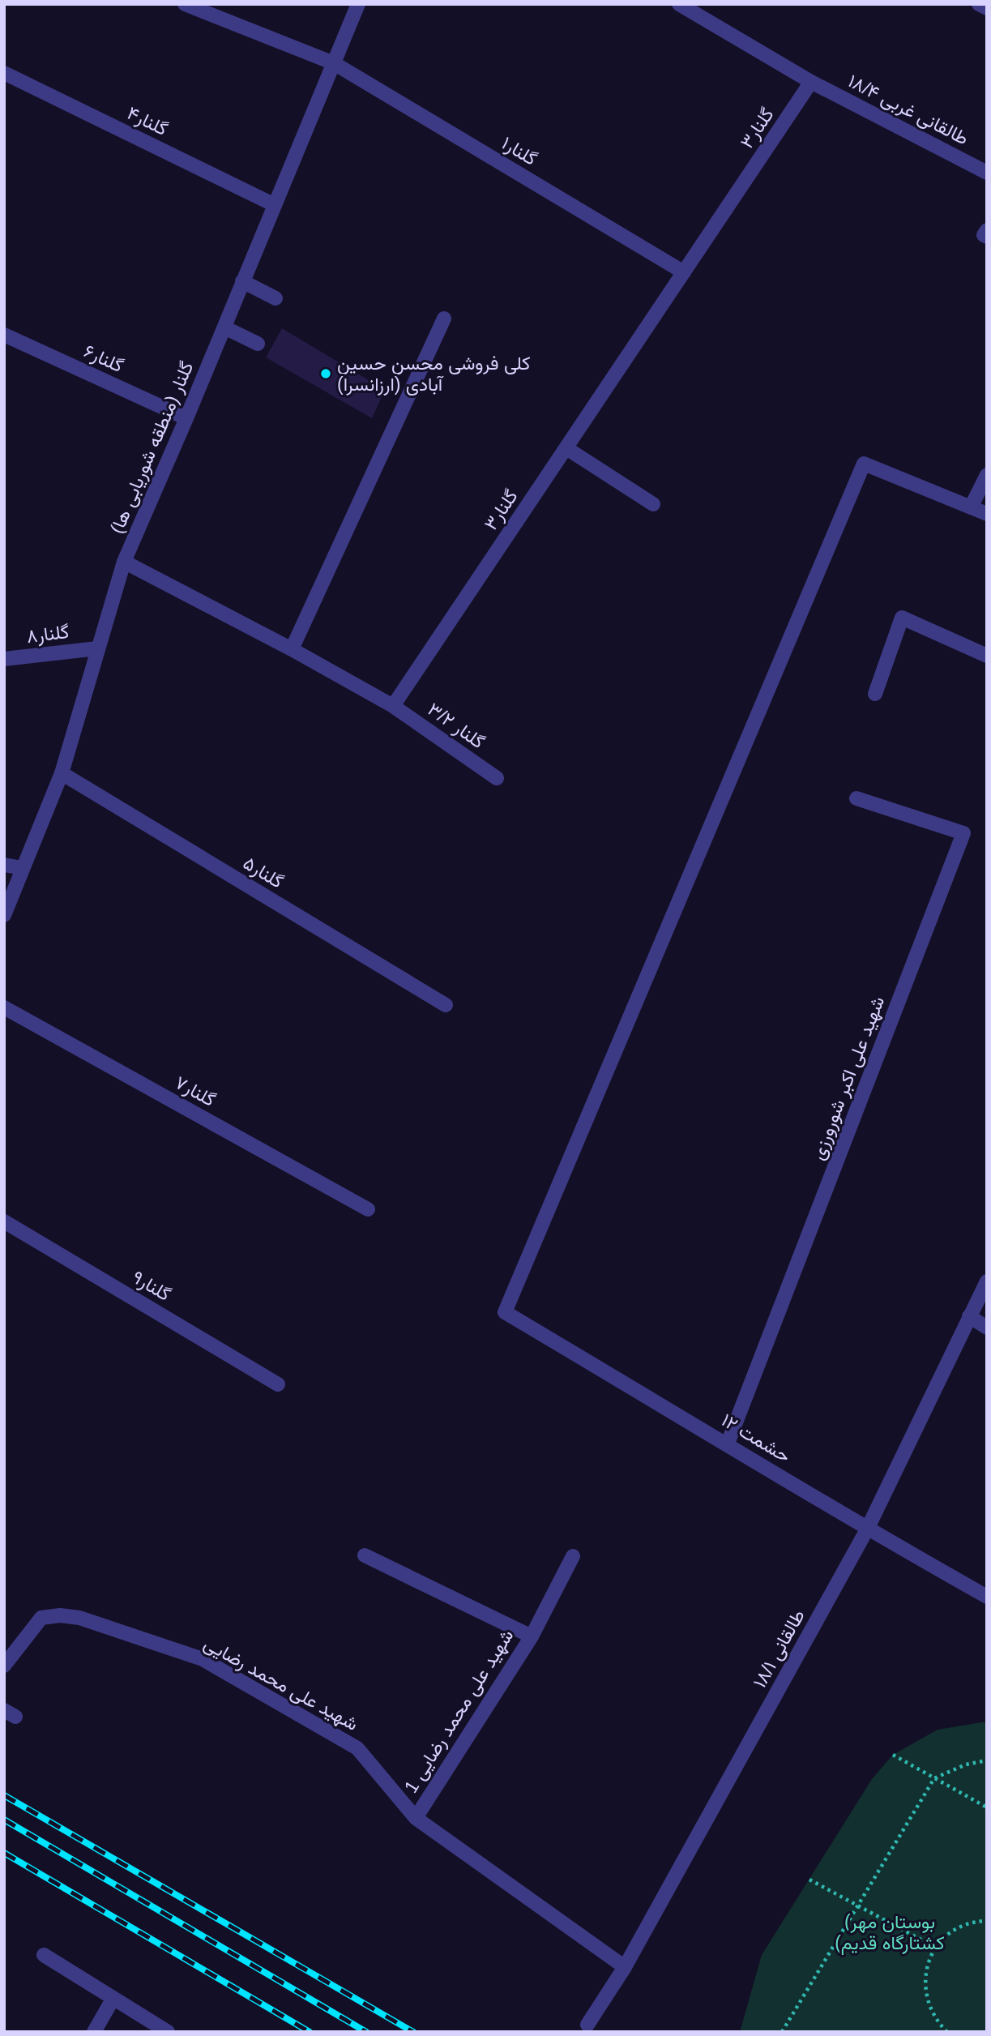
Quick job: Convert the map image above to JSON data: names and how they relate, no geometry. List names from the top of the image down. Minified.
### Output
{"streets":{"street":["طالقانی غربی ۱۸/۴","گلنار۴","گلنار۳","گلنار۱","گلنار۶","گلنار (منطقه شوریابی ها)","گلنار۸","گلنار ۳/۲","گلنار۵","شهید علی اکبر شورورزی","گلنار۷","گلنار۹","حشمت ۱۲","طالقانی ۱۸/۱","شهید علی محمد رضایی","شهید علی محمد رضایی 1"]},"crossings":[["طالقانی غربی ۱۸/۴","گلنار۳"],["گلنار۴","گلنار (منطقه شوریابی ها)"],["گلنار۳","گلنار۱"],["گلنار۳","گلنار ۳/۲"],["گلنار۱","گلنار (منطقه شوریابی ها)"],["گلنار۶","گلنار (منطقه شوریابی ها)"],["گلنار (منطقه شوریابی ها)","گلنار۸"],["گلنار (منطقه شوریابی ها)","گلنار۵"],["شهید علی اکبر شورورزی","حشمت ۱۲"],["حشمت ۱۲","طالقانی ۱۸/۱"],["طالقانی ۱۸/۱","شهید علی محمد رضایی"],["شهید علی محمد رضایی","شهید علی محمد رضایی 1"]],"parks":["(بوستان مهر (کشتارگاه قدیم"],"places":["کلی فروشی محسن حسین آبادی (ارزانسرا)"]}
